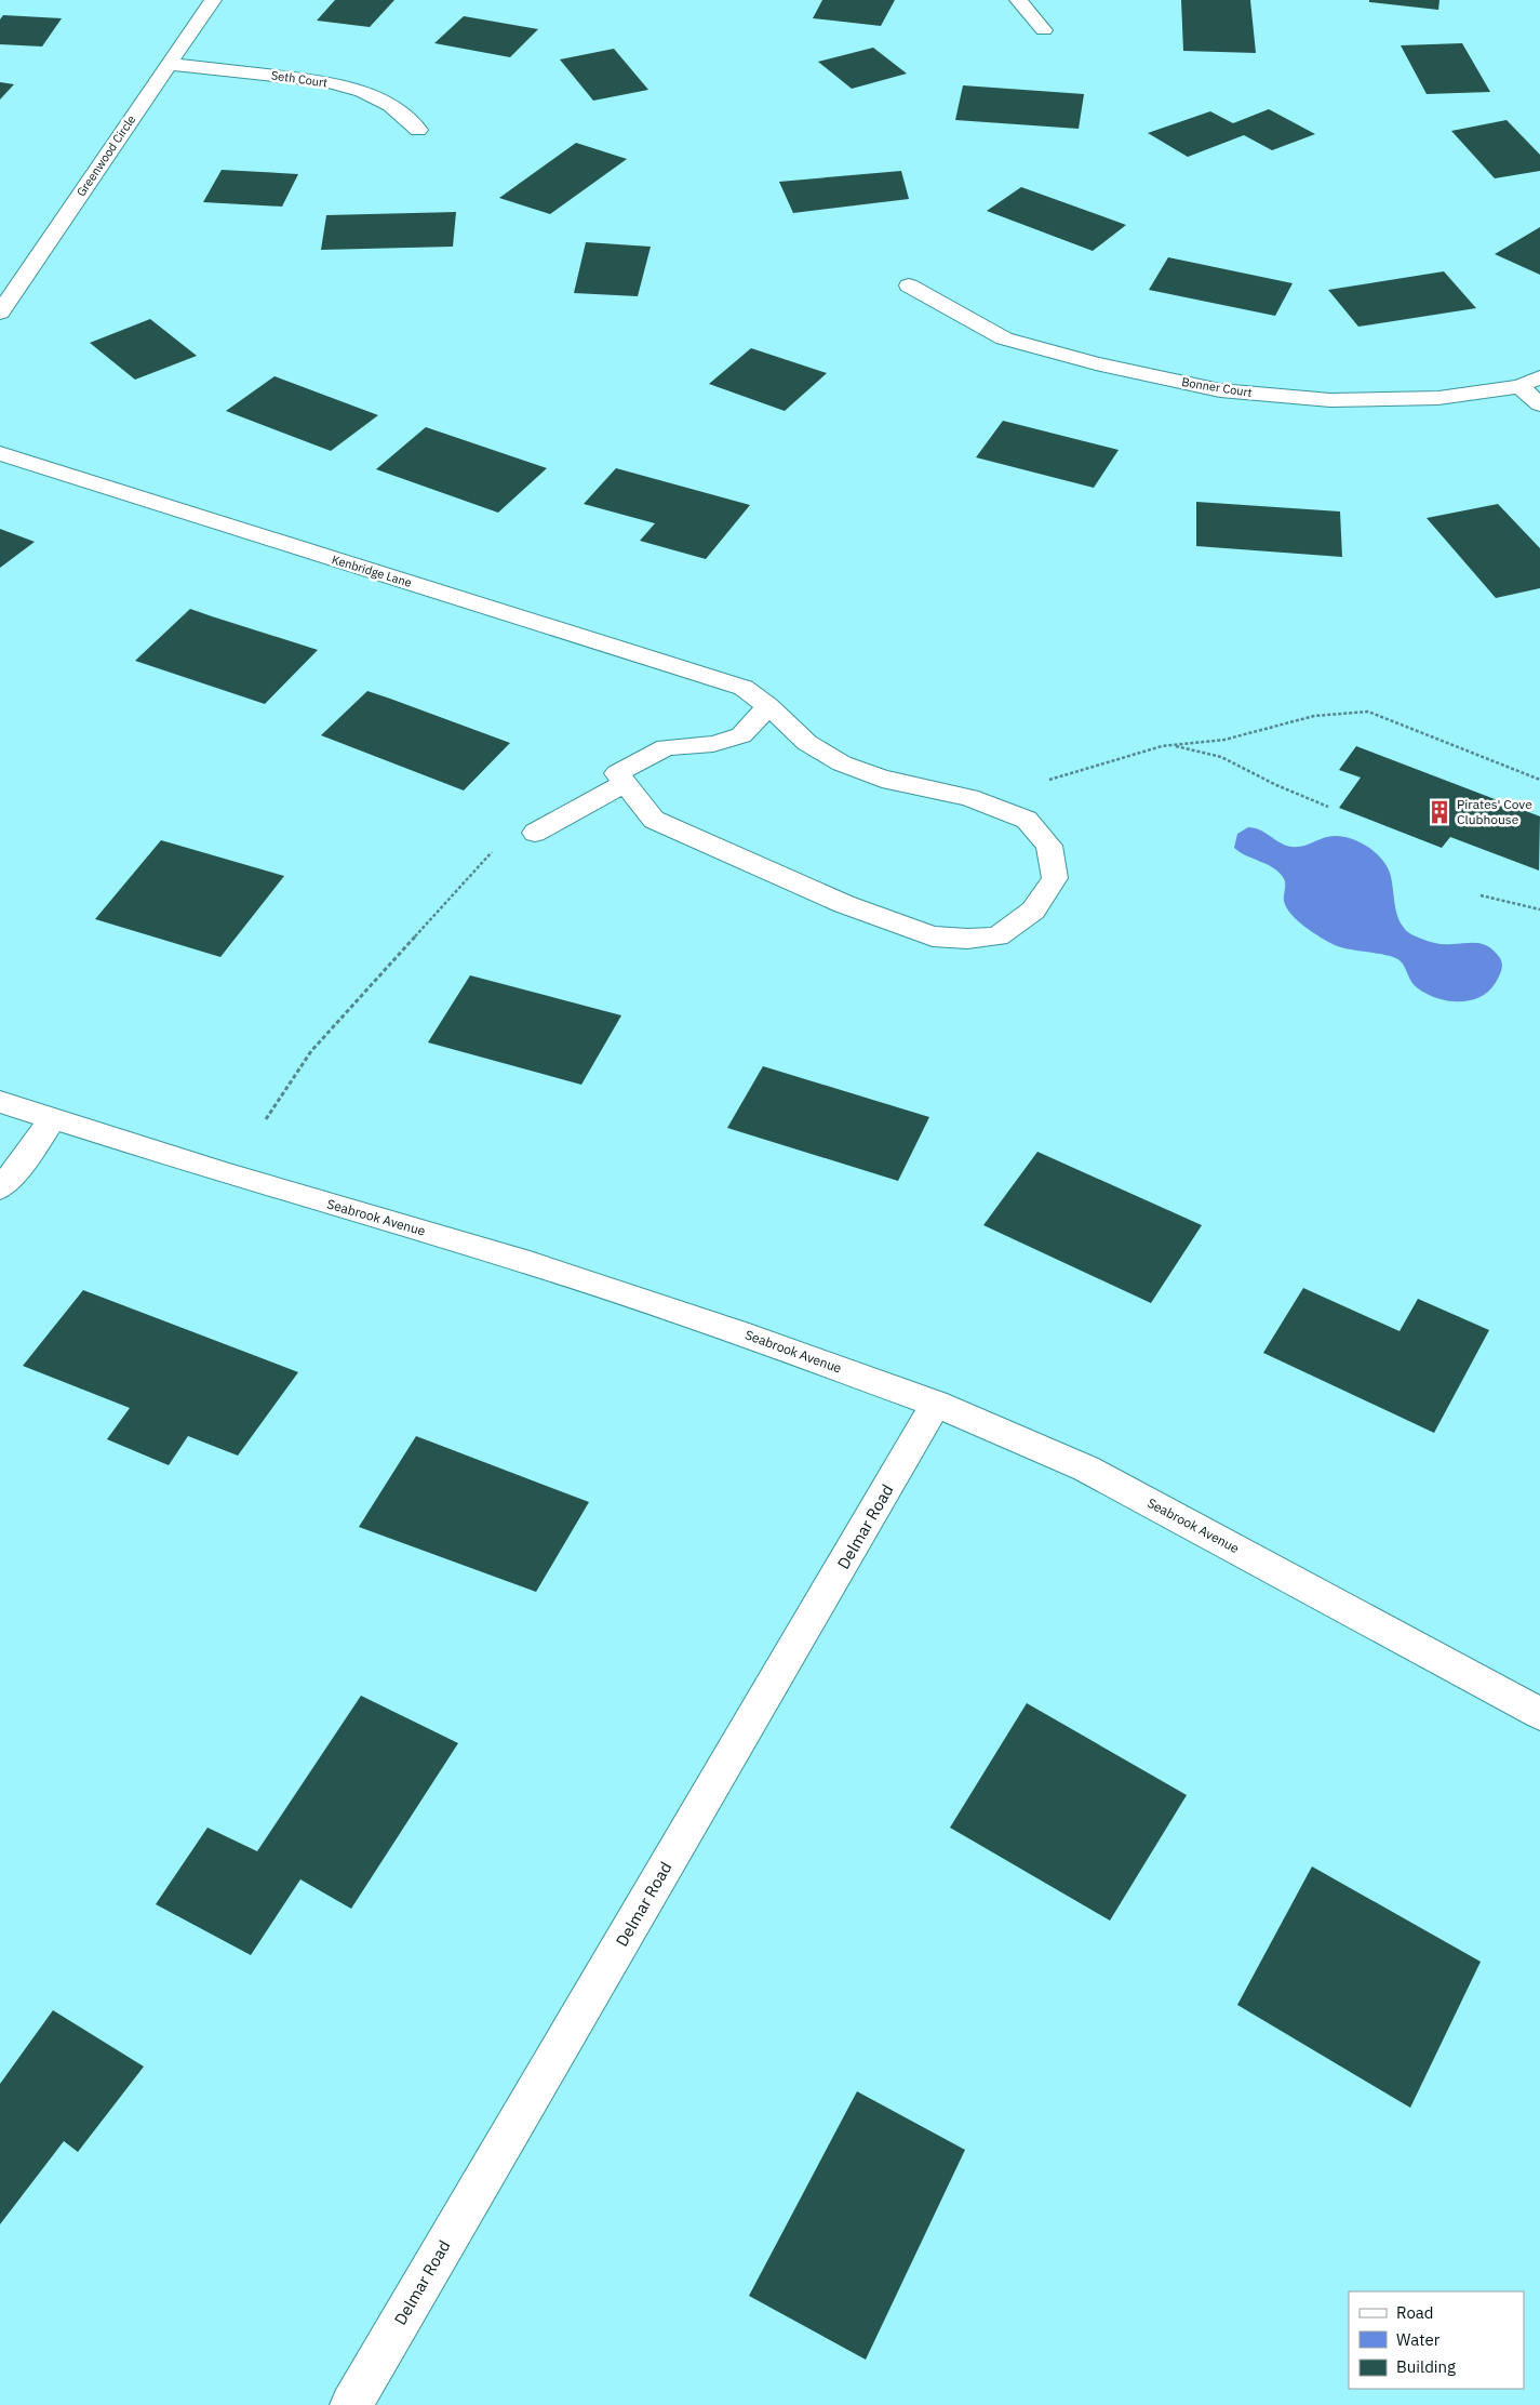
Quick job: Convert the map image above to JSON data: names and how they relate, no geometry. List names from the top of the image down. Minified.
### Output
{"streets":{"street":["Seth Court","Greenwood Circle","Bonner Court","Kenbridge Lane","Seabrook Avenue","Delmar Road"]},"crossings":[["Seth Court","Greenwood Circle"],["Seabrook Avenue","Delmar Road"]],"places":{"building":["Pirates' Cove Clubhouse"]},"legend":["Road","Water","Building"]}
